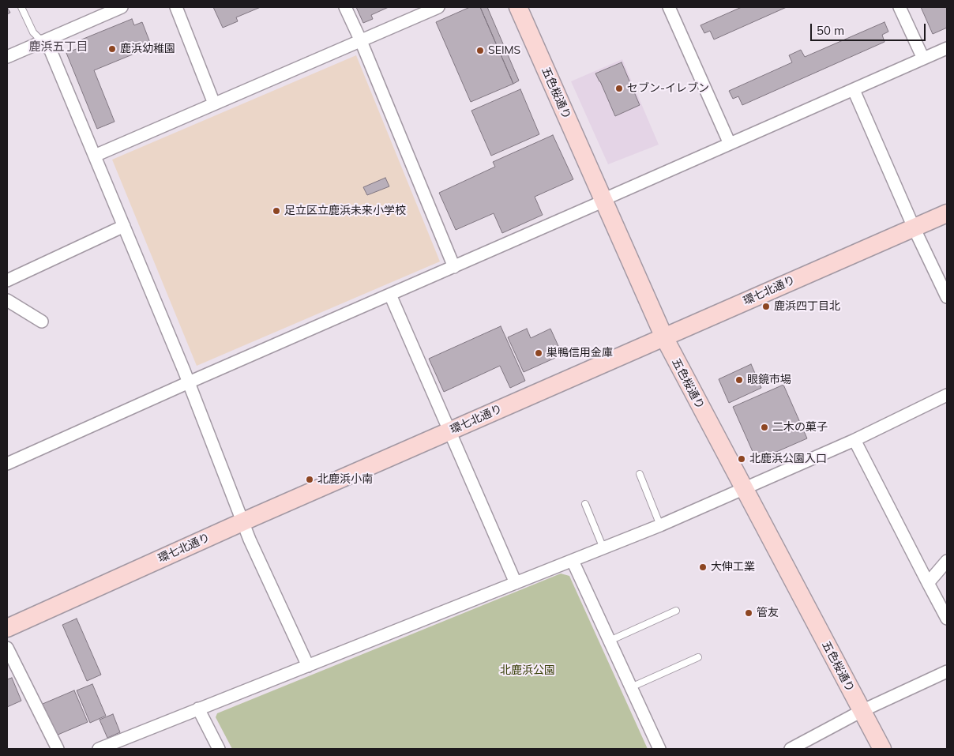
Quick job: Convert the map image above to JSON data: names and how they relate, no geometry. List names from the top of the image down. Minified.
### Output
{"streets":{"street":["五色桜通り","環七北通り"]},"crossings":[["五色桜通り","環七北通り"]],"districts":["鹿浜五丁目"],"parks":["北鹿浜公園"],"places":["鹿浜幼稚園","SEIMS","セブン-イレブン","足立区立鹿浜未来小学校","鹿浜四丁目北","巣鴨信用金庫","眼鏡市場","二木の菓子","北鹿浜公園入口","北鹿浜小南","大伸工業","管友"],"scale_bar":"50 m"}
